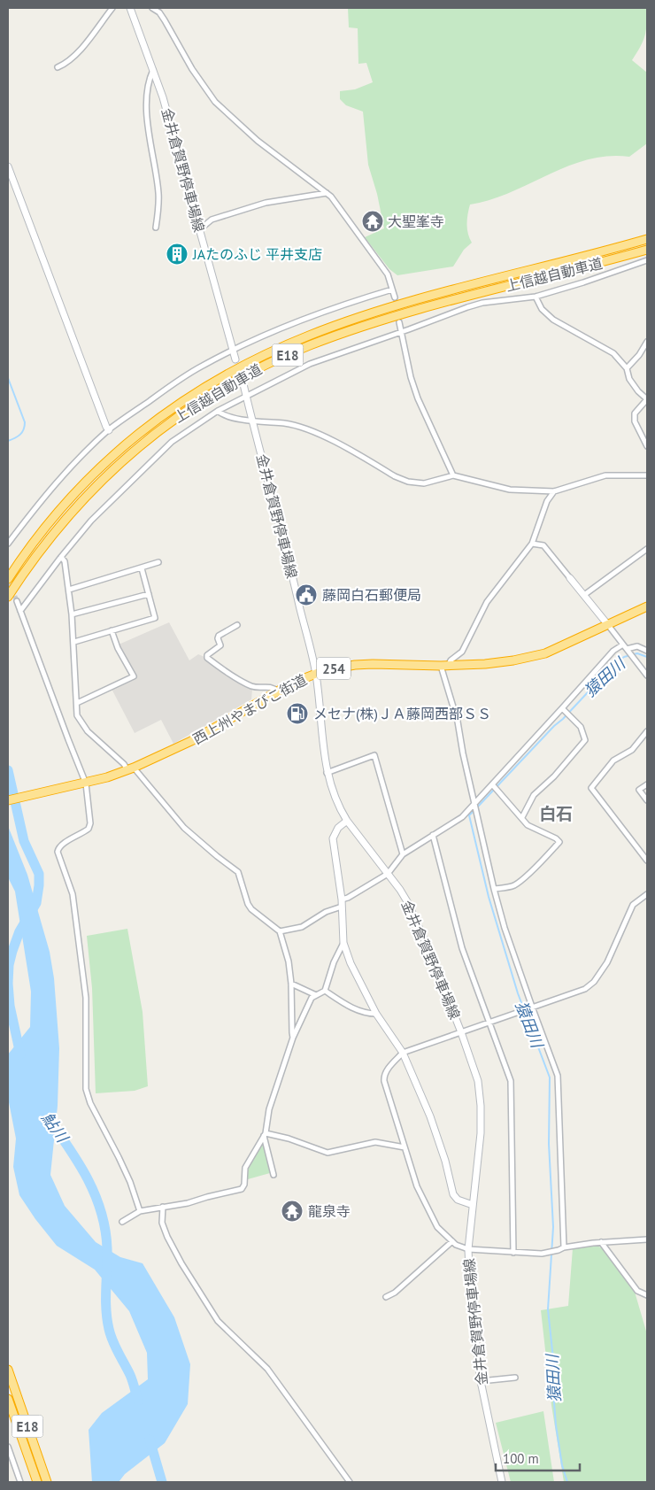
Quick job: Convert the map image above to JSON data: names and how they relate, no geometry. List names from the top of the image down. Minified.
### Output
{"streets":{"highway":["上信越自動車道","E18","254","西上州やまびこ街道"],"main road":["金井倉賀野停車場線"]},"crossings":[["金井倉賀野停車場線","西上州やまびこ街道"]],"districts":["白石"],"water":["猿田川","鮎川"],"places":{"temple":["大聖峯寺","龍泉寺"],"building":["JAたのふじ 平井支店"],"public building":["藤岡白石郵便局"],"fuel station":["メセナ(株)ＪＡ藤岡西部ＳＳ"]},"scale_bar":"100 m"}
